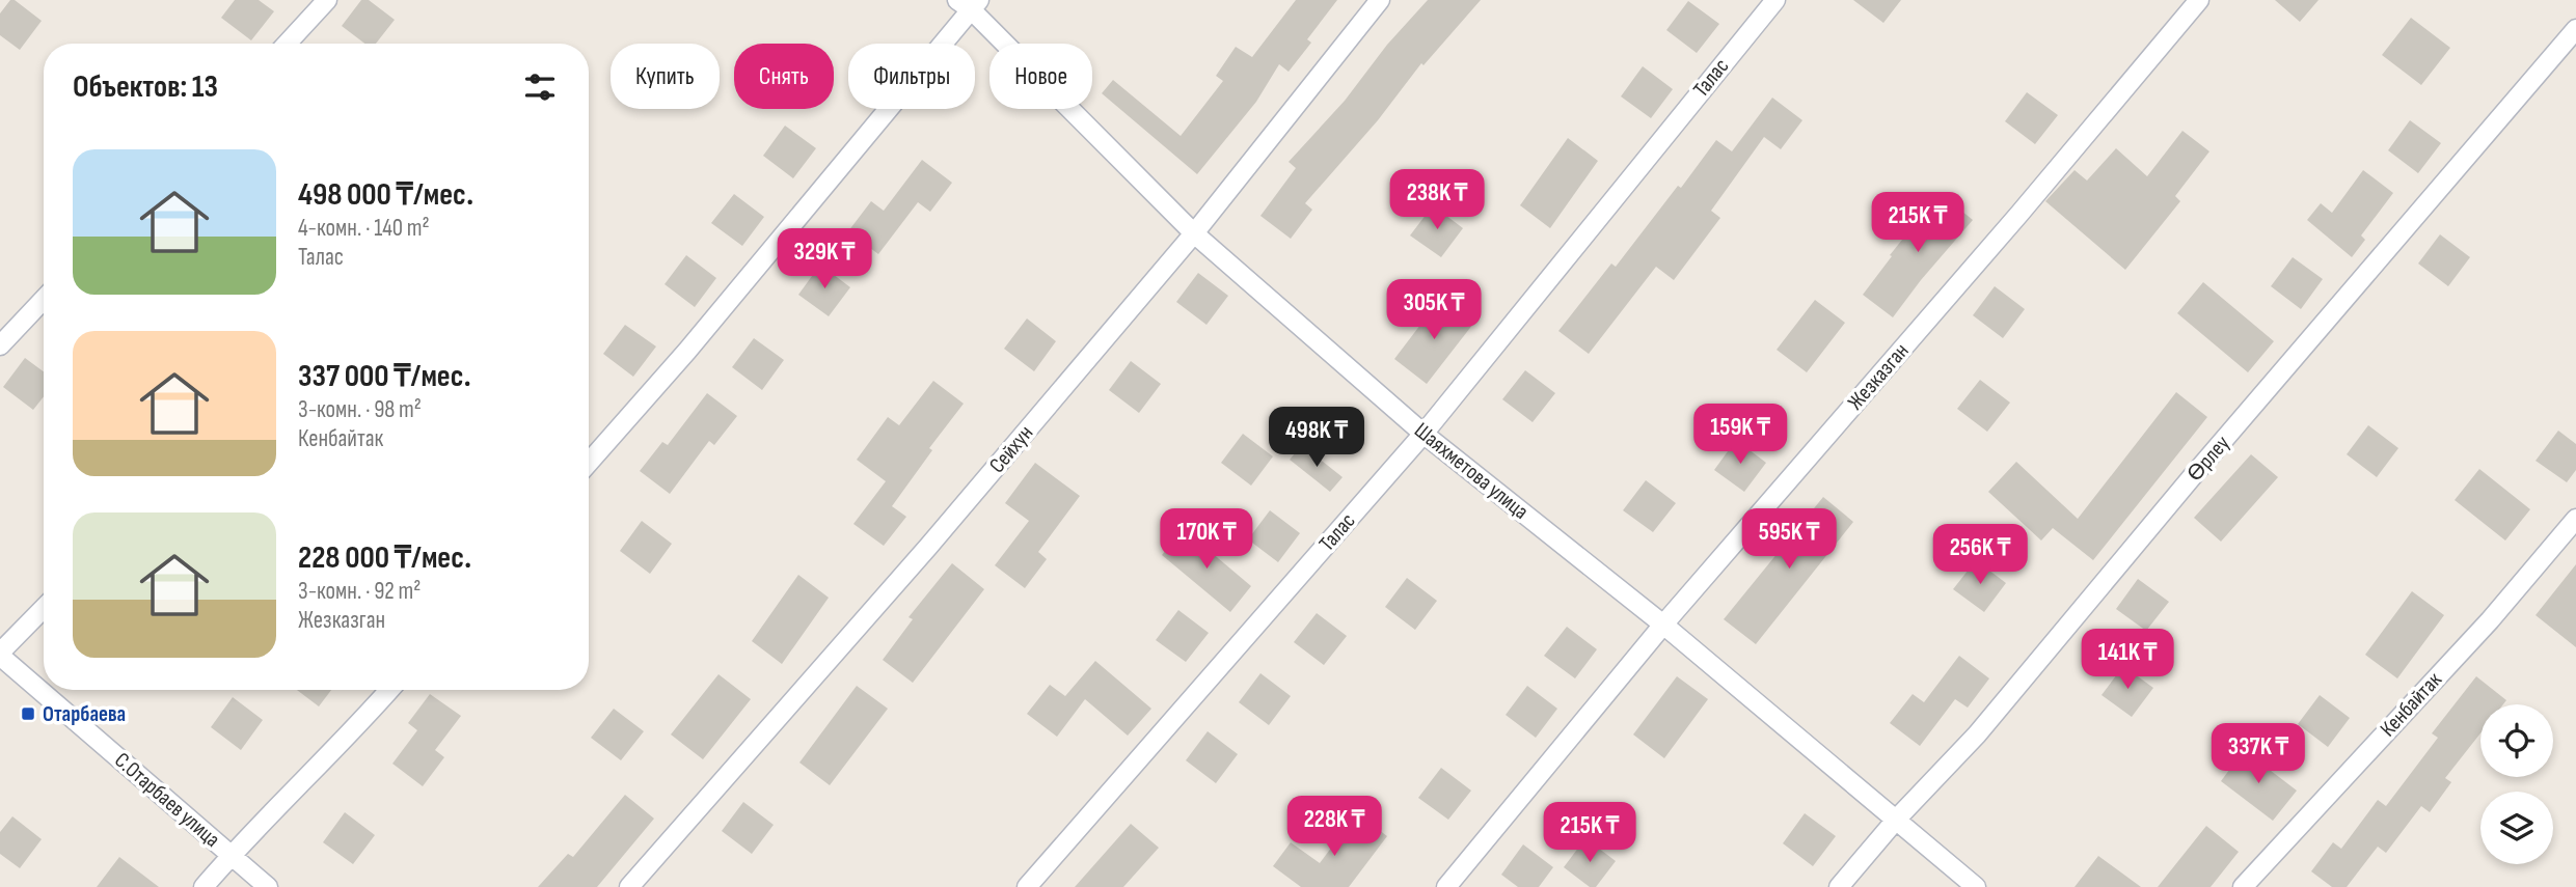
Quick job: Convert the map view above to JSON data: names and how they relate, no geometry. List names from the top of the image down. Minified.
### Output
{"streets":{"street":["Талас","Жезказган","Сейхун","Өрлеу","Шаяхметова улица","Кенбайтак","С.Отарбаев улица"]},"crossings":[["Талас","Шаяхметова улица"],["Жезказган","Шаяхметова улица"],["Сейхун","Шаяхметова улица"],["Өрлеу","Шаяхметова улица"]],"places":{"transit":["Отарбаева"]},"page":{"chip":["Купить","Снять","Фильтры","Новое"],"heading":"Объектов: 13","list":[{"name":"498 000 ₸/мес.","note":"4-комн. · 140 m² · Талас"},{"name":"337 000 ₸/мес.","note":"3-комн. · 98 m² · Кенбайтак"},{"name":"228 000 ₸/мес.","note":"3-комн. · 92 m² · Жезказган"}],"price":["238K ₸","215K ₸","329K ₸","305K ₸","159K ₸","498K ₸","170K ₸","595K ₸","256K ₸","141K ₸","337K ₸","228K ₸","215K ₸"]}}
